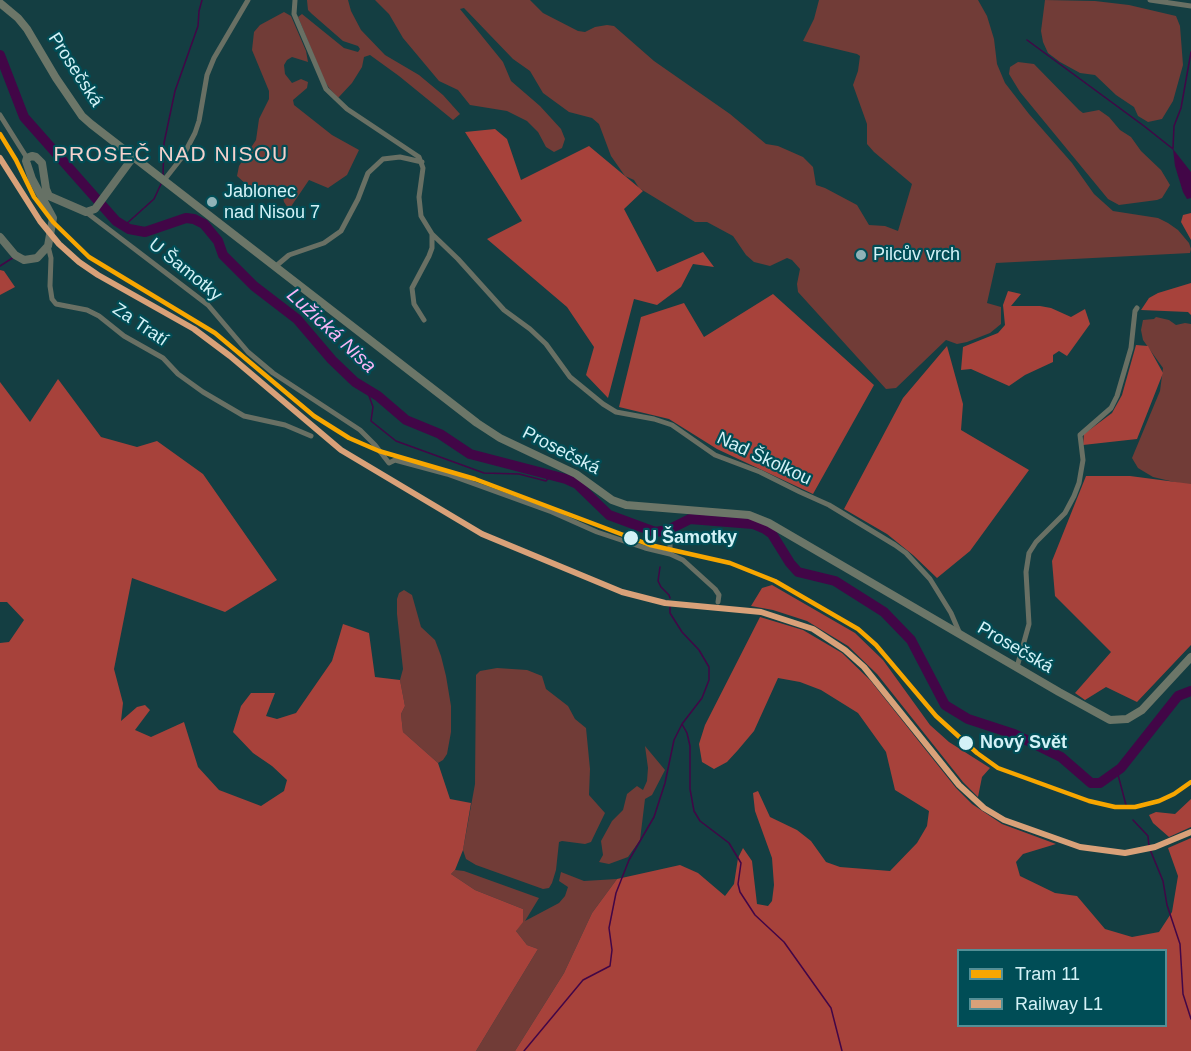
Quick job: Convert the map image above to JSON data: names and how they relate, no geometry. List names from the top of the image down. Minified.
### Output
{"streets":{"main road":["Prosečská"],"street":["U Šamotky","Za Tratí","Nad Školkou"]},"crossings":[["Prosečská","Nad Školkou"],["U Šamotky","Za Tratí"]],"districts":["PROSEČ NAD NISOU"],"water":["Lužická Nisa"],"places":["Jablonec nad Nisou 7","Pilcův vrch","U Šamotky","Nový Svět"],"lines":["tram line 11","rail line L1"],"legend":["Tram 11","Railway L1"]}
